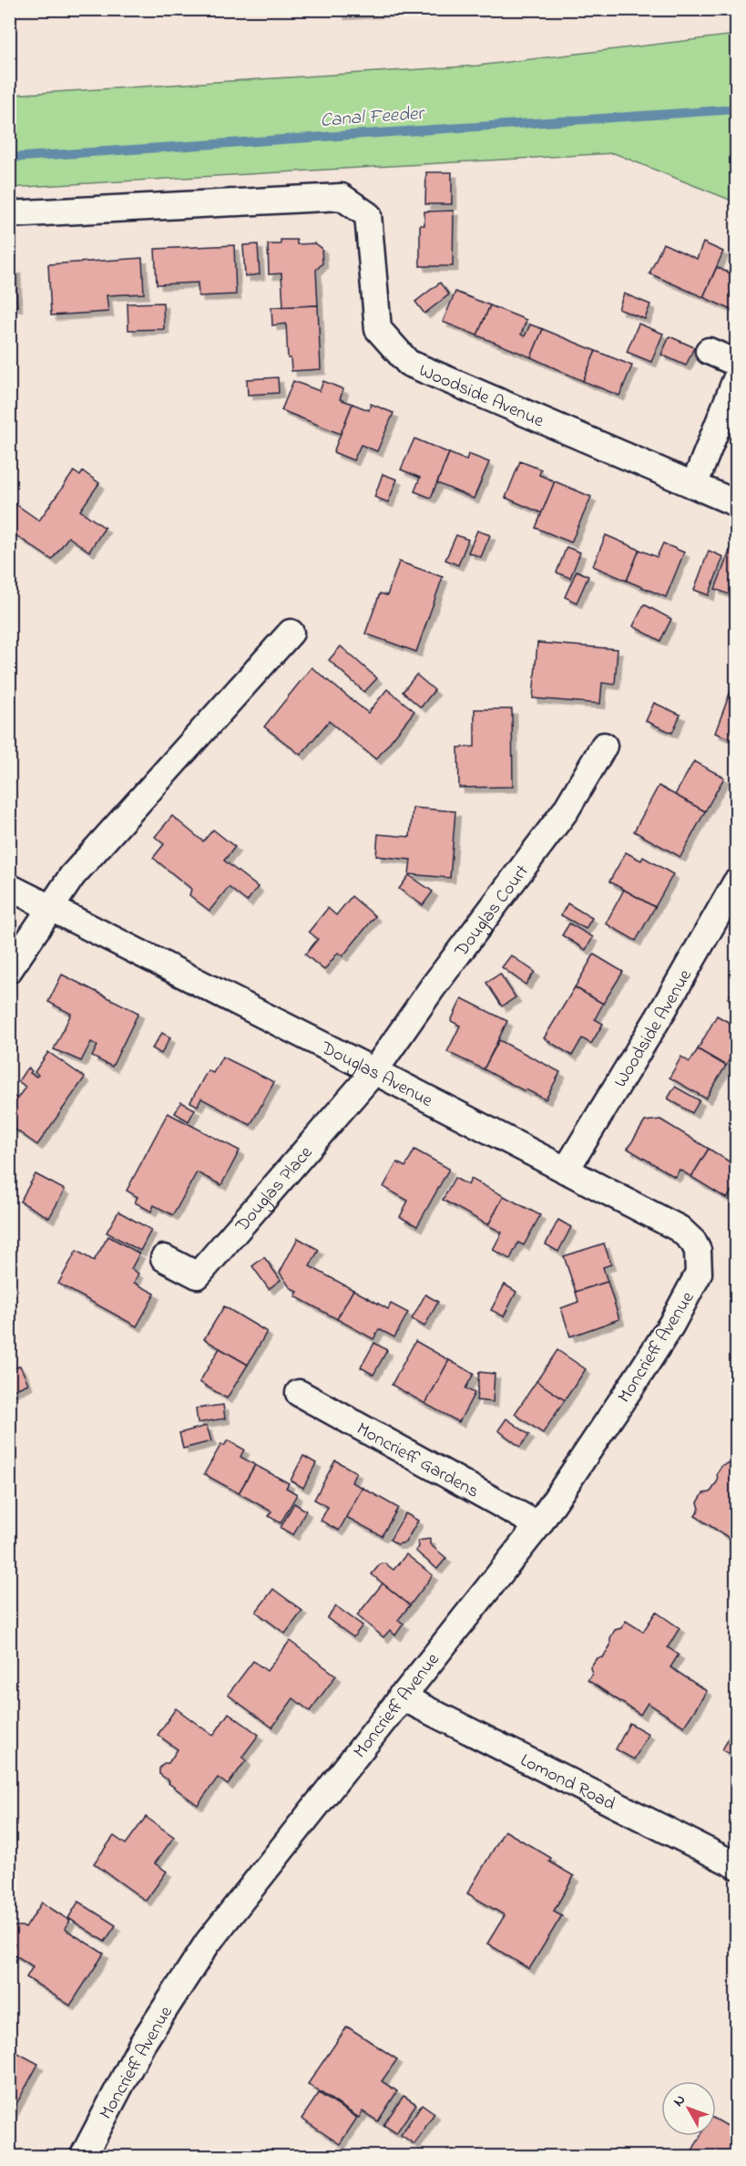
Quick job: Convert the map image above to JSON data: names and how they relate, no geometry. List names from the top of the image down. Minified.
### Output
{"streets":{"street":["Woodside Avenue","Douglas Court","Douglas Avenue","Douglas Place","Moncrieff Avenue","Moncrieff Gardens","Lomond Road"]},"crossings":[["Woodside Avenue","Douglas Avenue"],["Douglas Court","Douglas Avenue"],["Douglas Court","Douglas Place"],["Douglas Avenue","Douglas Place"],["Douglas Avenue","Moncrieff Avenue"],["Moncrieff Avenue","Moncrieff Gardens"],["Moncrieff Avenue","Lomond Road"]],"water":["Canal Feeder"],"north":"top left"}
